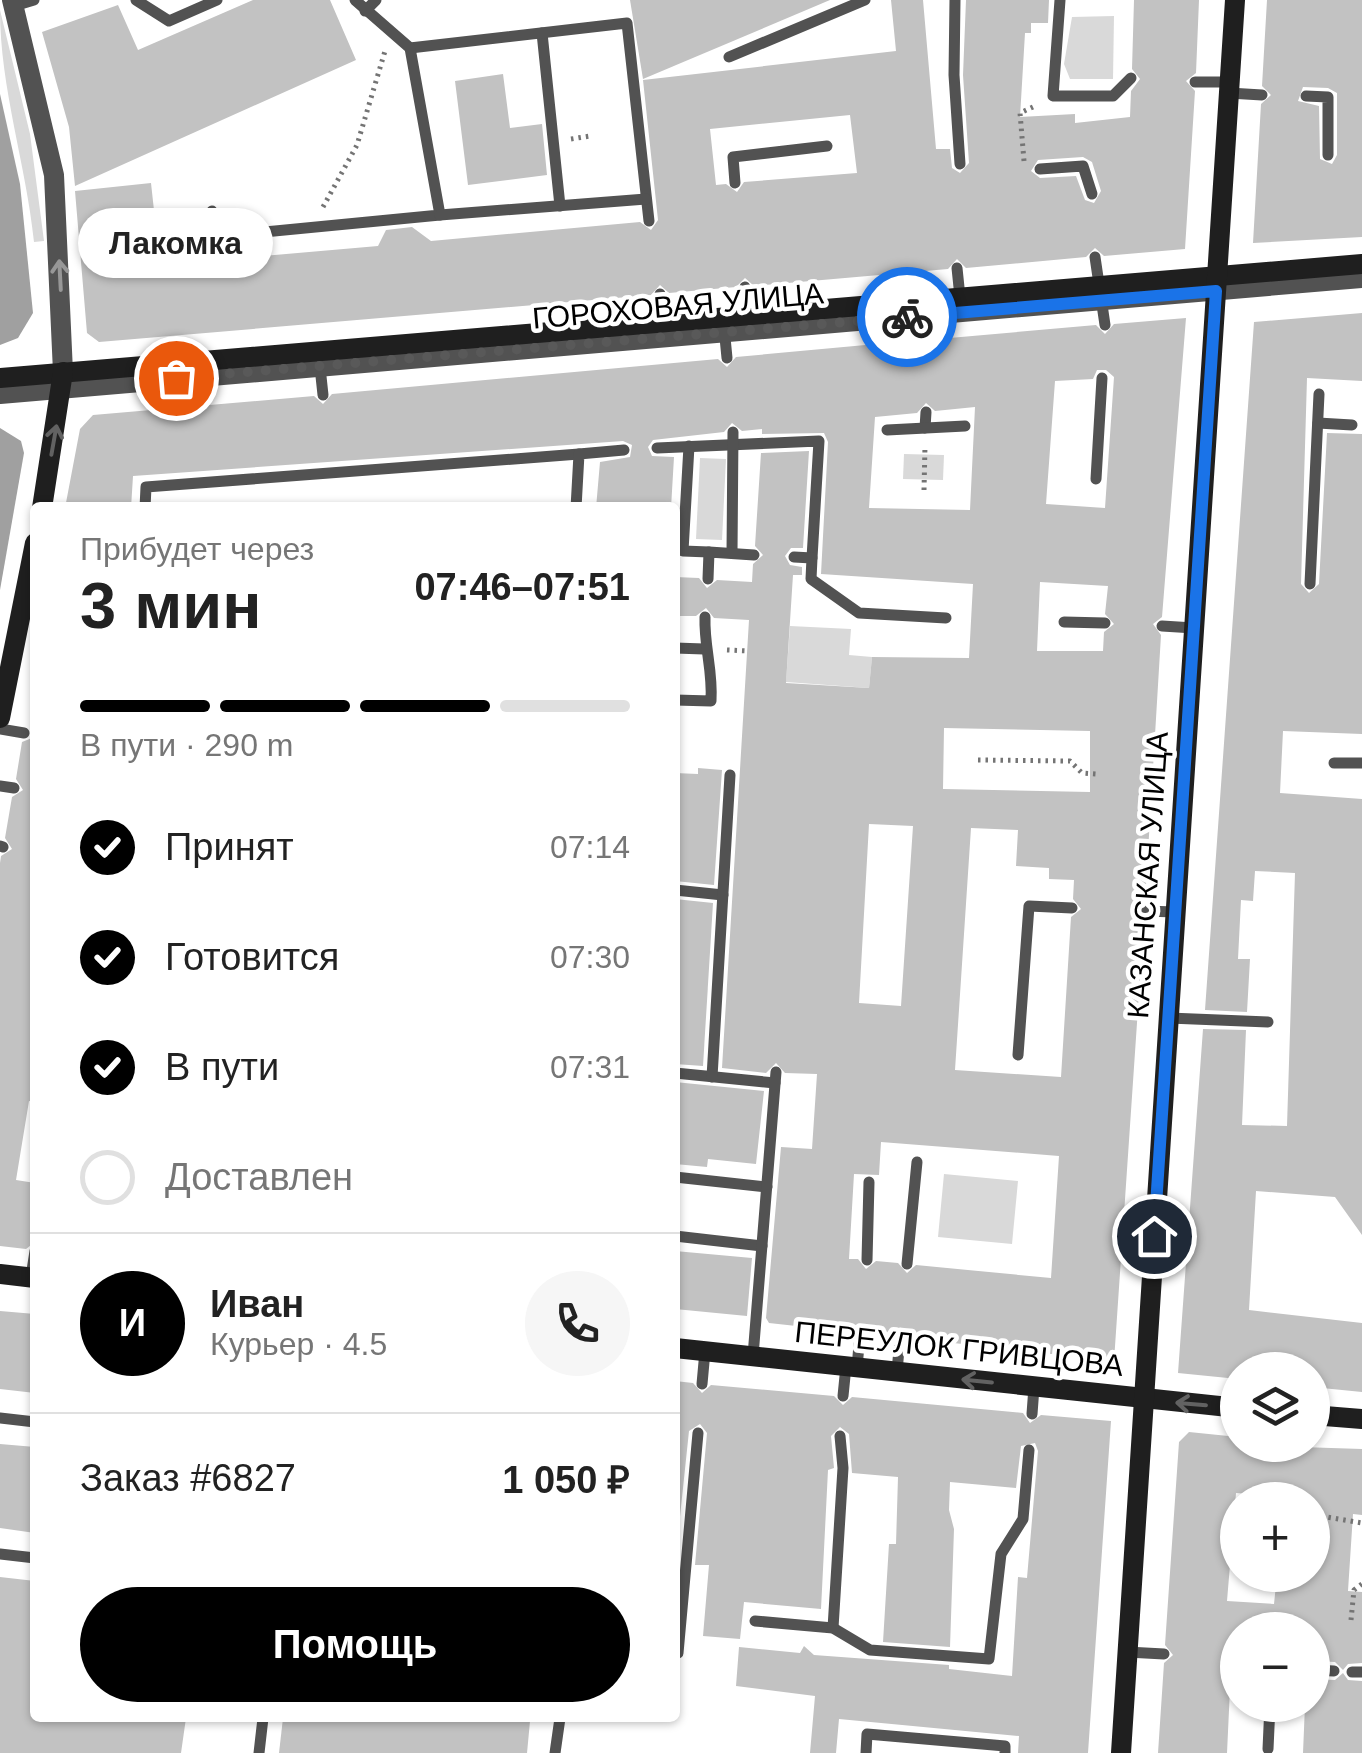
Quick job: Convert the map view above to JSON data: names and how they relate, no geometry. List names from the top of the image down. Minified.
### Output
{"streets":{"street":["ГОРОХОВАЯ УЛИЦА","КАЗАНСКАЯ УЛИЦА","ПЕРЕУЛОК ГРИВЦОВА"]},"crossings":[["ГОРОХОВАЯ УЛИЦА","КАЗАНСКАЯ УЛИЦА"],["КАЗАНСКАЯ УЛИЦА","ПЕРЕУЛОК ГРИВЦОВА"]],"one_way":["ПЕРЕУЛОК ГРИВЦОВА"],"places":["Лакомка"],"page":{"bubble":"Лакомка","heading":["3 мин","Прибудет через","07:46–07:51"],"panel":["Иван","Курьер · 4.5","Заказ #6827","1 050 ₽"],"bar":"В пути · 290 m","list":[["Принят","07:14"],["Готовится","07:30"],["В пути","07:31"],"Доставлен"],"round":"И","map_buttons":["+","−"],"buttons":"Помощь"}}
